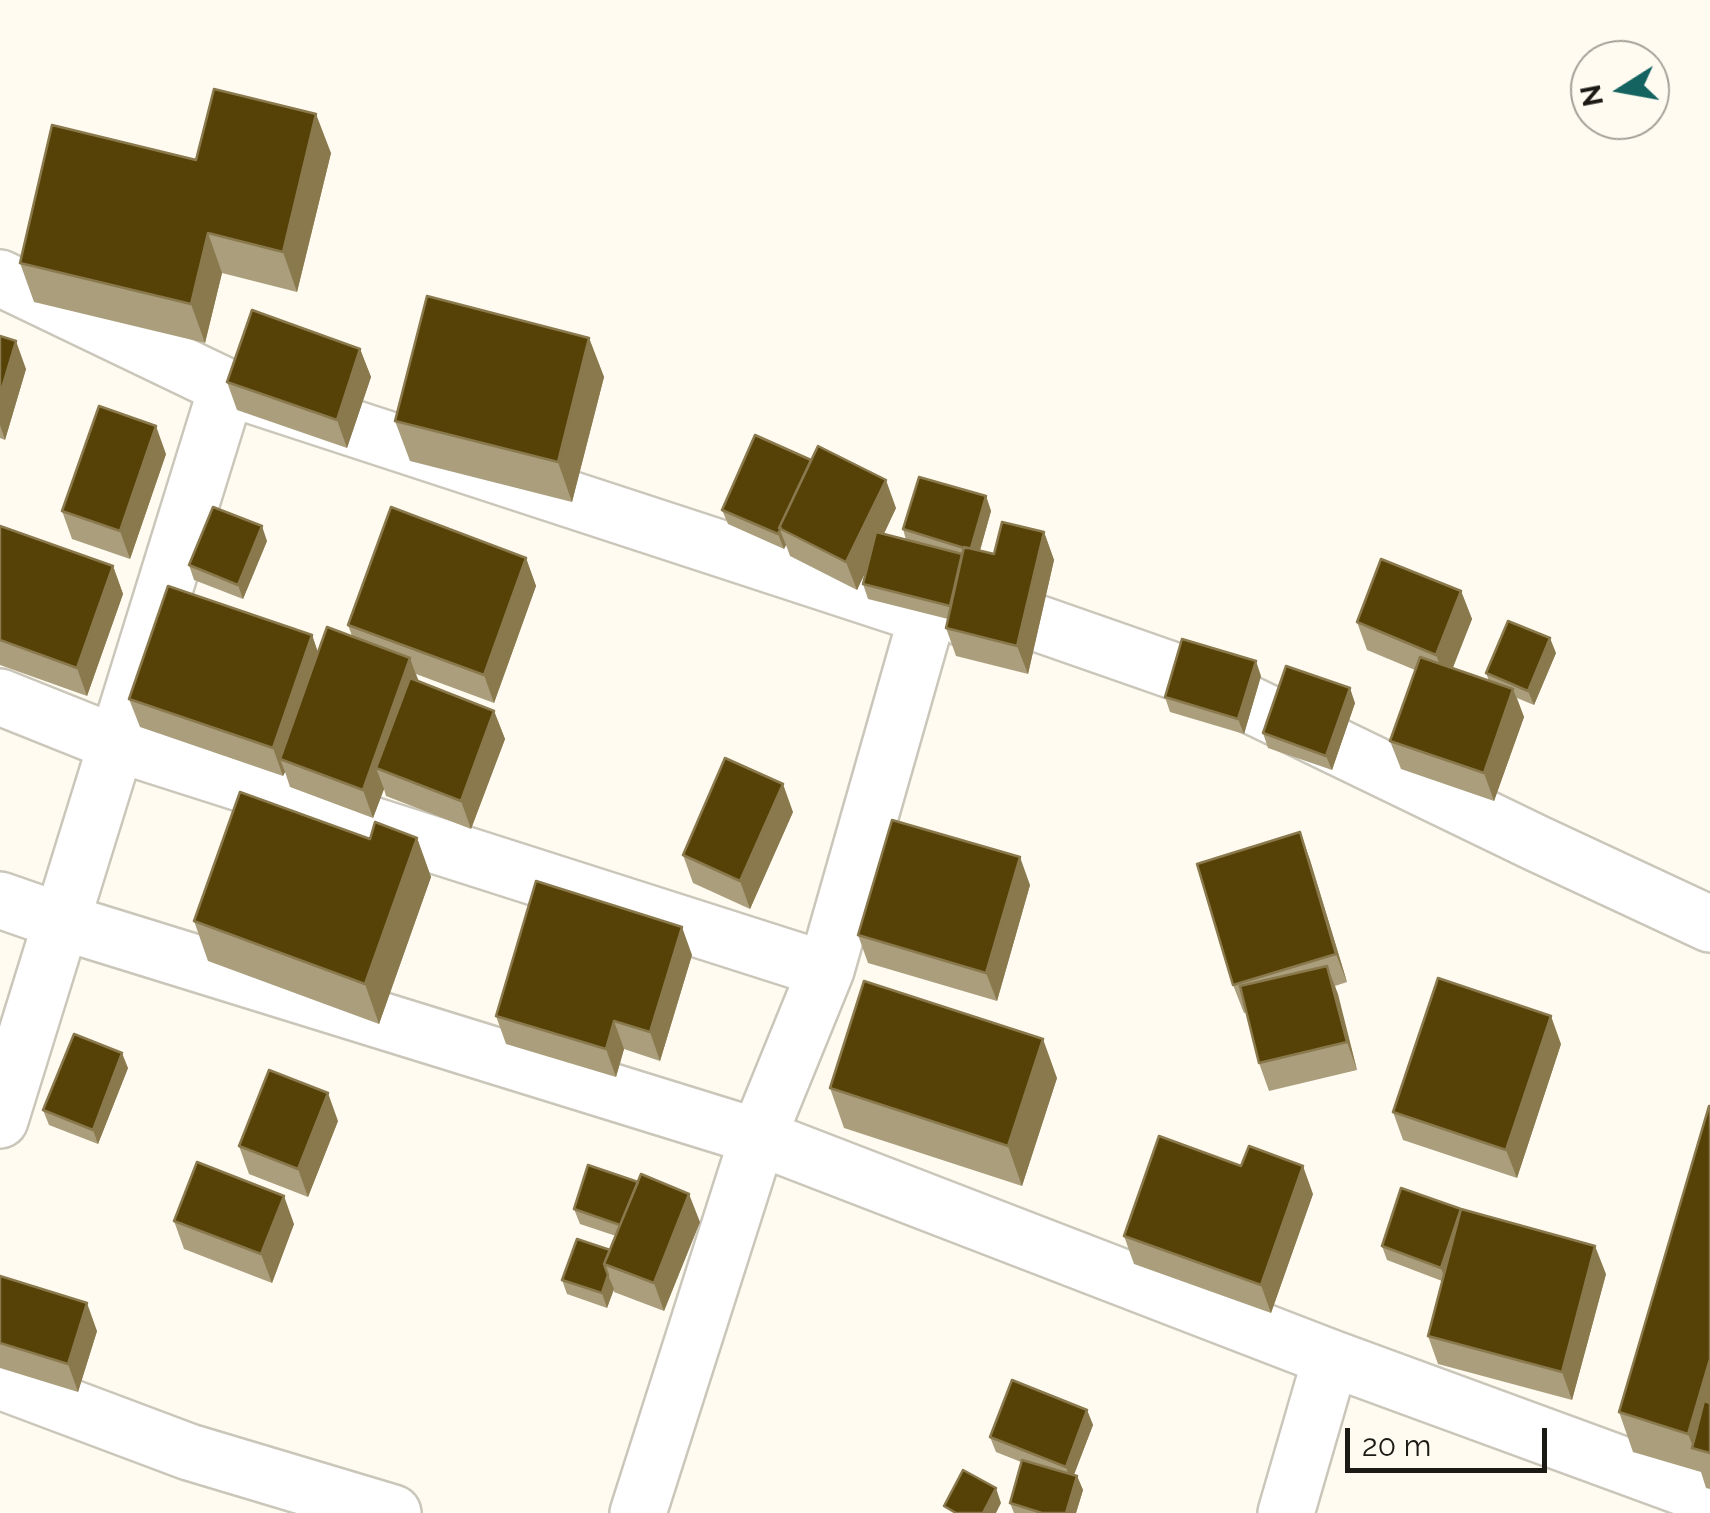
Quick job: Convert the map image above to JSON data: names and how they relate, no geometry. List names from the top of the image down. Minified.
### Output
{"scale_bar":"20 m","north":"left"}
